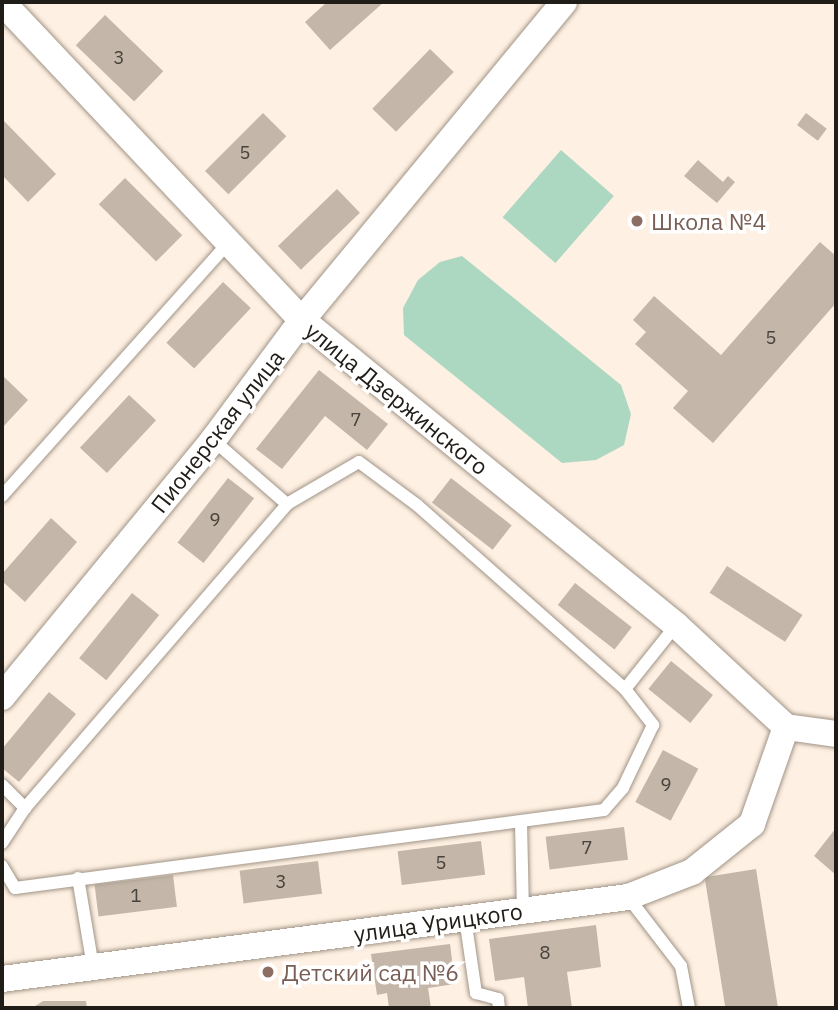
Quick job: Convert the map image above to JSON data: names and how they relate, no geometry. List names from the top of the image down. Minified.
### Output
{"streets":{"street":["улица Дзержинского","Пионерская улица","улица Урицкого"]},"crossings":[["улица Дзержинского","Пионерская улица"],["улица Дзержинского","улица Урицкого"]],"places":["Школа №4","Детский сад №6"],"house_numbers":["3","5","5","7","9","9","7","5","3","1","8"]}
